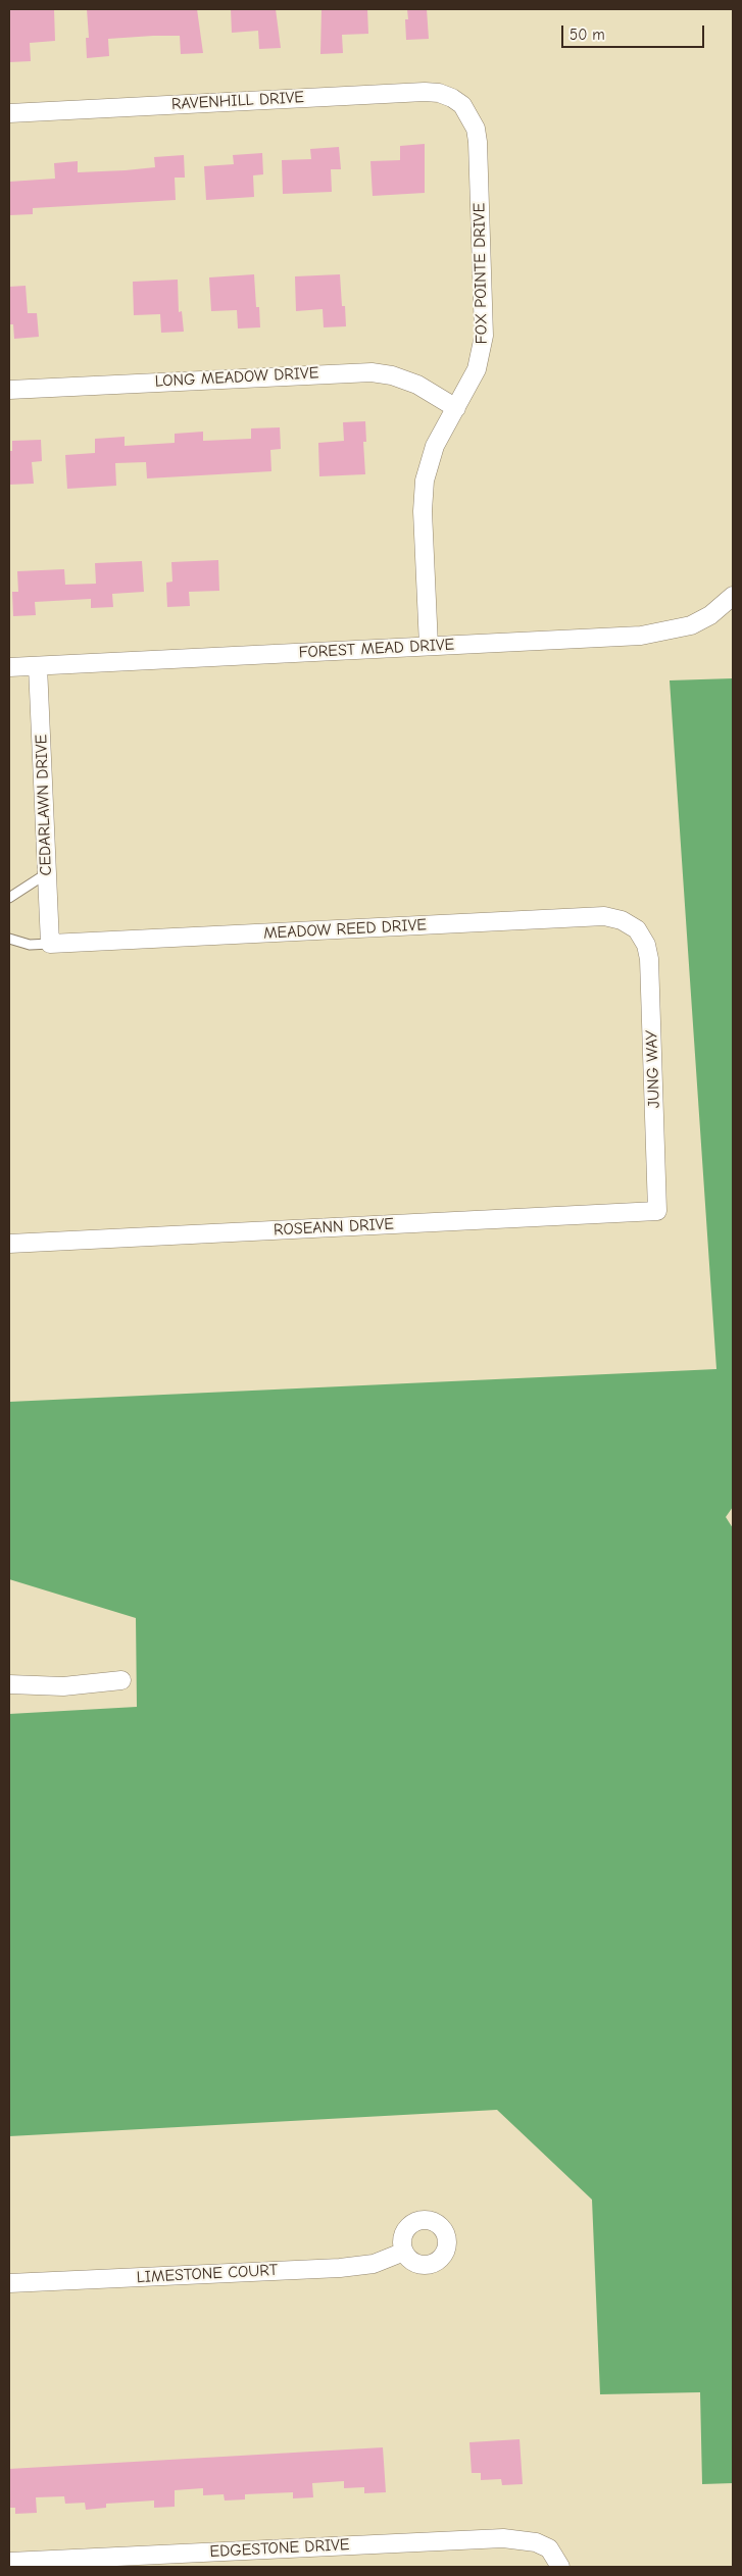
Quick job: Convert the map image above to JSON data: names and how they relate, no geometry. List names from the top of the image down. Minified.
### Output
{"streets":{"street":["RAVENHILL DRIVE","FOX POINTE DRIVE","LONG MEADOW DRIVE","FOREST MEAD DRIVE","CEDARLAWN DRIVE","MEADOW REED DRIVE","JUNG WAY","ROSEANN DRIVE","LIMESTONE COURT","EDGESTONE DRIVE"]},"crossings":[["RAVENHILL DRIVE","FOX POINTE DRIVE"],["FOX POINTE DRIVE","LONG MEADOW DRIVE"],["FOX POINTE DRIVE","FOREST MEAD DRIVE"],["FOREST MEAD DRIVE","CEDARLAWN DRIVE"],["CEDARLAWN DRIVE","MEADOW REED DRIVE"],["MEADOW REED DRIVE","JUNG WAY"],["JUNG WAY","ROSEANN DRIVE"]],"scale_bar":"50 m"}
